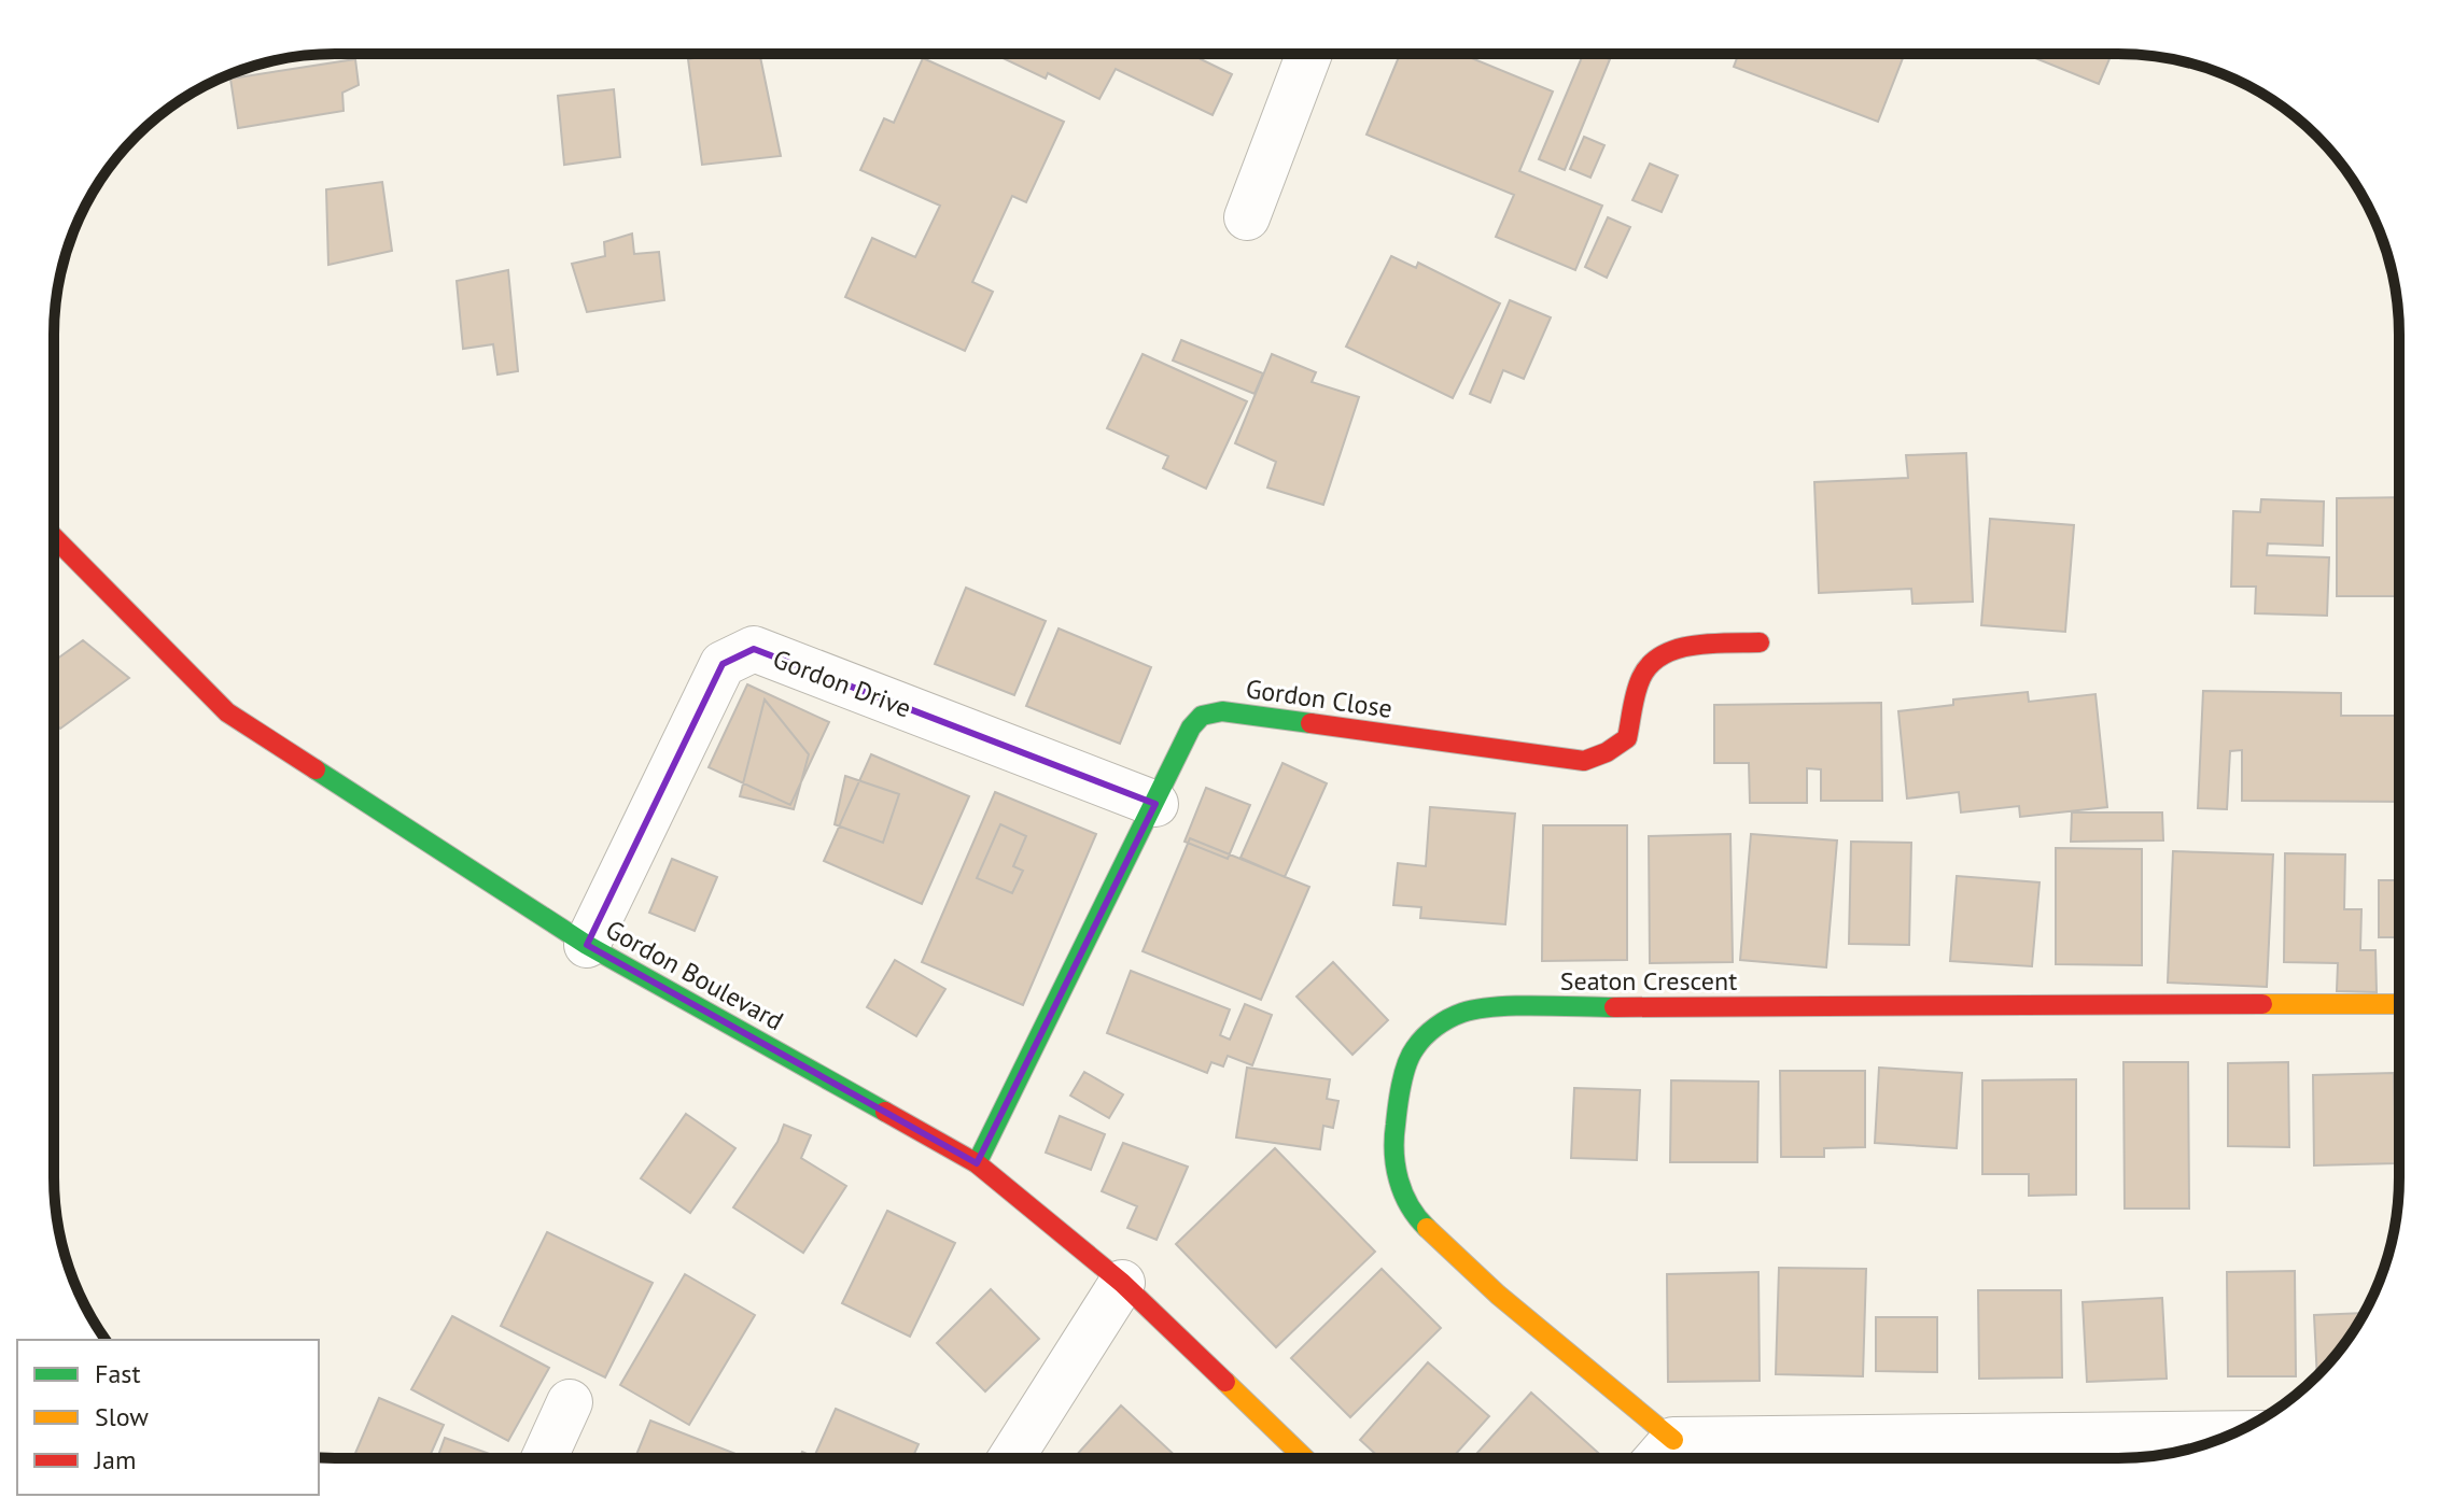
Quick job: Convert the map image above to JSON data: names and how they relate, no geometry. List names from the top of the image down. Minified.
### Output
{"streets":{"street":["Gordon Drive","Gordon Close","Gordon Boulevard","Seaton Crescent"]},"crossings":[["Gordon Drive","Gordon Close"],["Gordon Drive","Gordon Boulevard"],["Gordon Close","Gordon Boulevard"]],"legend":["Fast","Slow","Jam"]}
